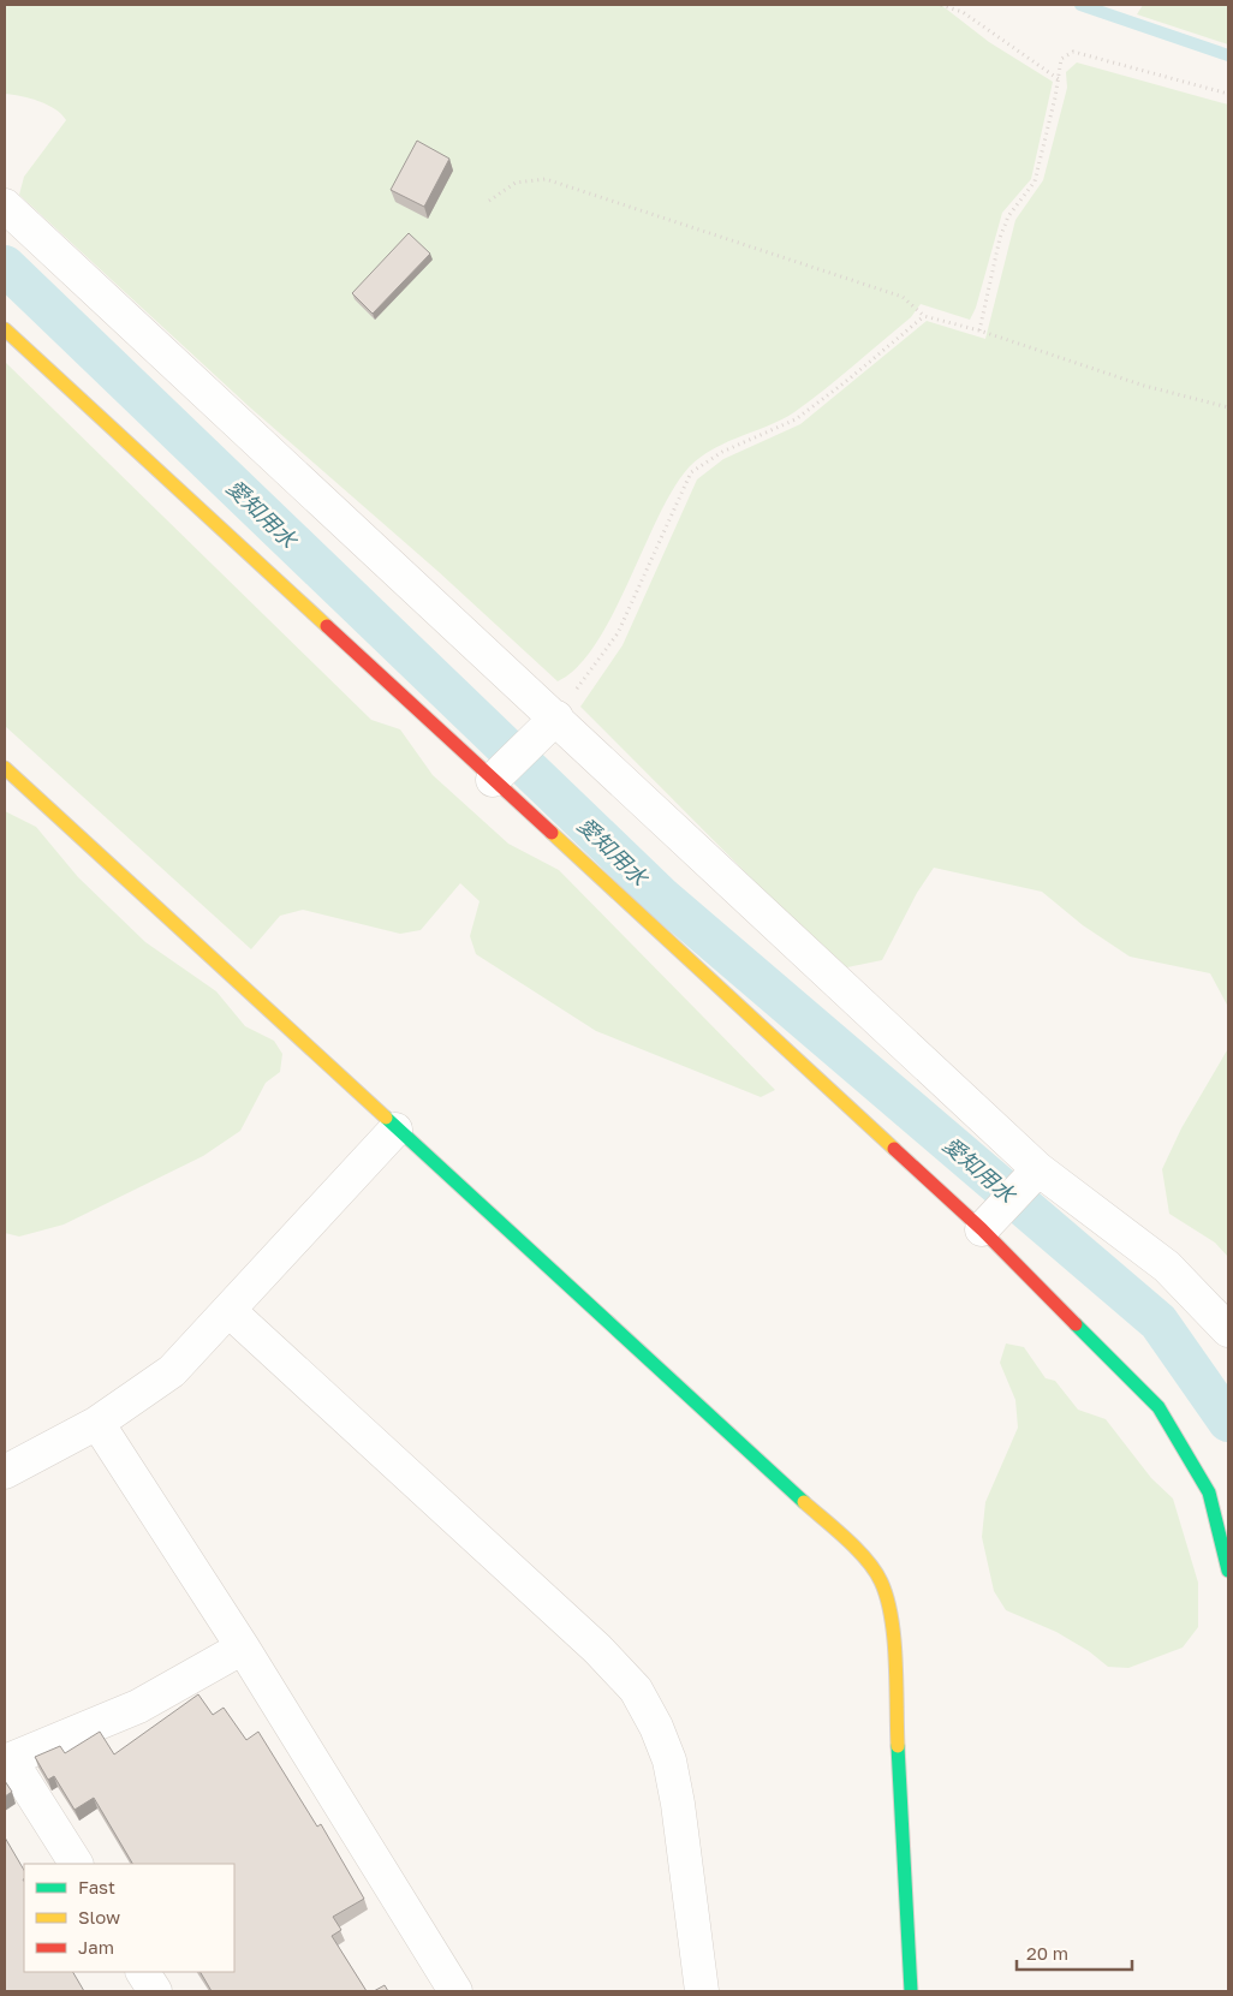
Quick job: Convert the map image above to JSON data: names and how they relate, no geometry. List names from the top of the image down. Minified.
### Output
{"water":["愛知用水"],"legend":["Fast","Slow","Jam"],"scale_bar":"20 m"}
